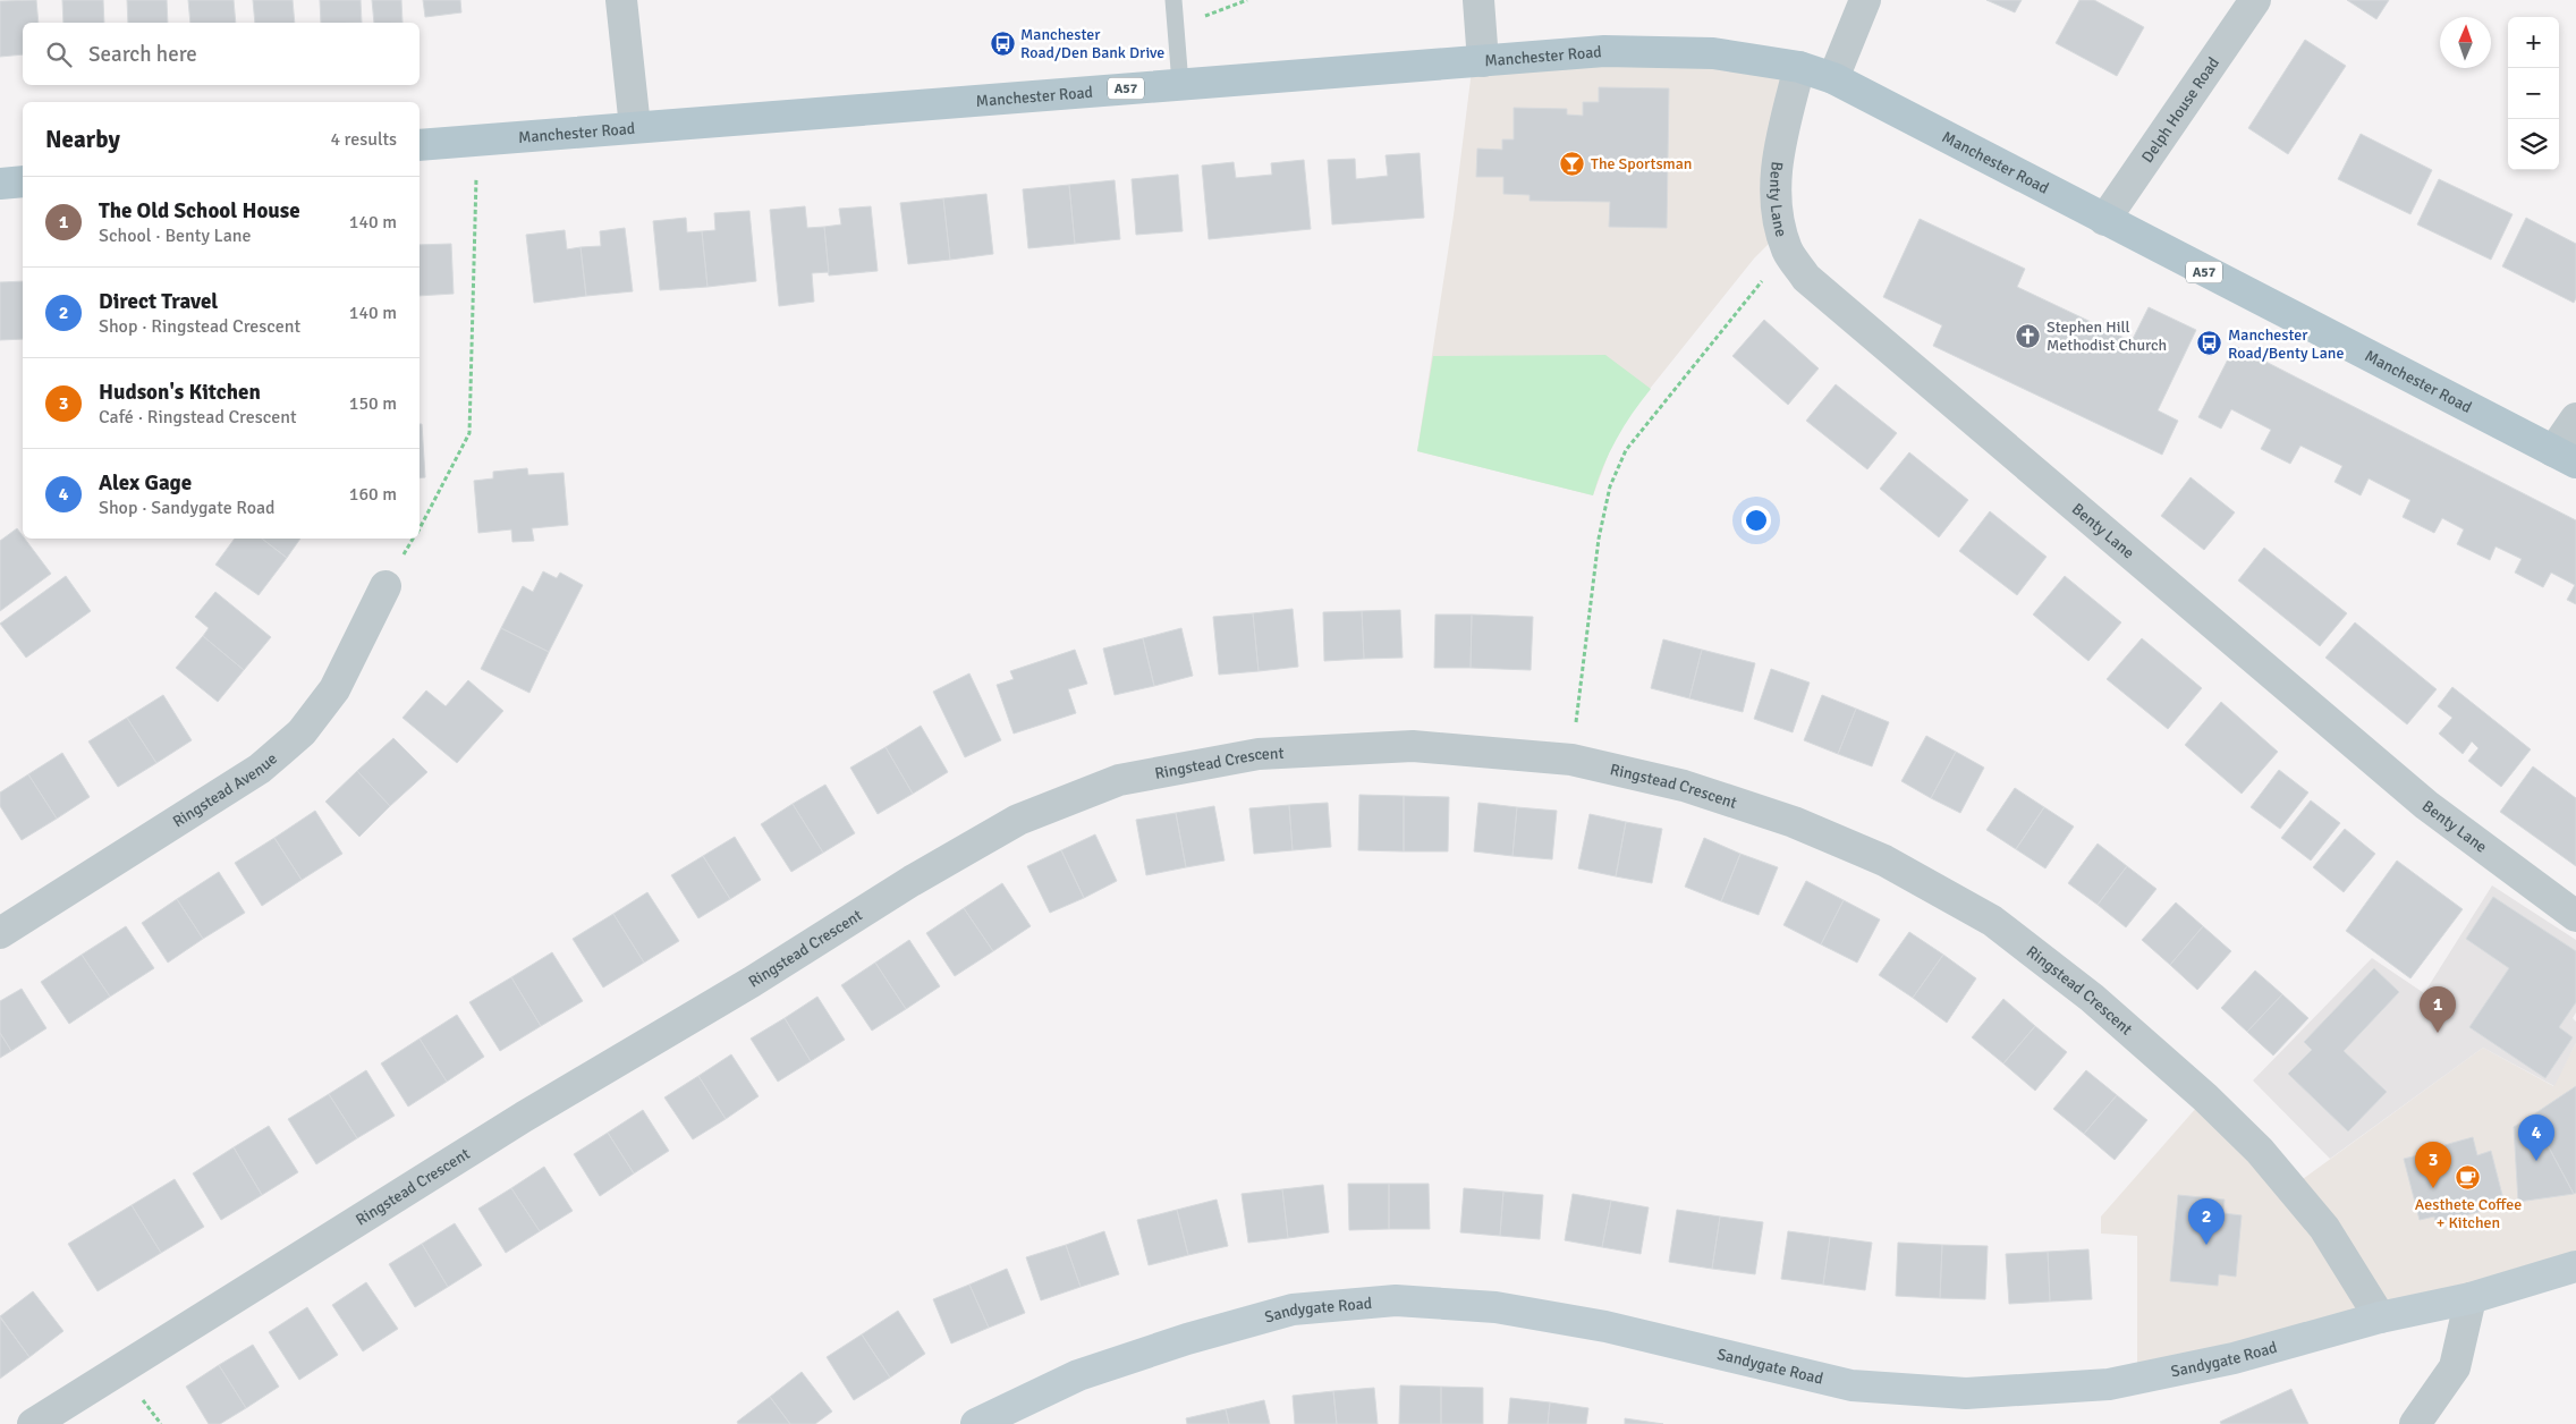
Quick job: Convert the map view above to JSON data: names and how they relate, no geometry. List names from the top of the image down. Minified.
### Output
{"streets":{"main road":["Manchester Road","A57"],"street":["Delph House Road","Benty Lane","Ringstead Crescent","Ringstead Avenue","Sandygate Road"]},"crossings":[["Manchester Road","Delph House Road"],["Manchester Road","Benty Lane"],["Ringstead Crescent","Sandygate Road"]],"places":{"bus stop":["Manchester Road/Den Bank Drive","Manchester Road/Benty Lane"],"bar":["The Sportsman"],"church":["Stephen Hill Methodist Church"],"cafe":["Aesthete Coffee + Kitchen"]},"north":"top","page":{"map_buttons":["+","−"],"search":"Search here","heading":["Nearby","4 results"],"list":[{"mark":"1","name":"The Old School House","note":"School · Benty Lane","value":"140 m"},{"mark":"2","name":"Direct Travel","note":"Shop · Ringstead Crescent","value":"140 m"},{"mark":"3","name":"Hudson's Kitchen","note":"Café · Ringstead Crescent","value":"150 m"},{"mark":"4","name":"Alex Gage","note":"Shop · Sandygate Road","value":"160 m"}],"pins":["1","4","3","2"]}}
